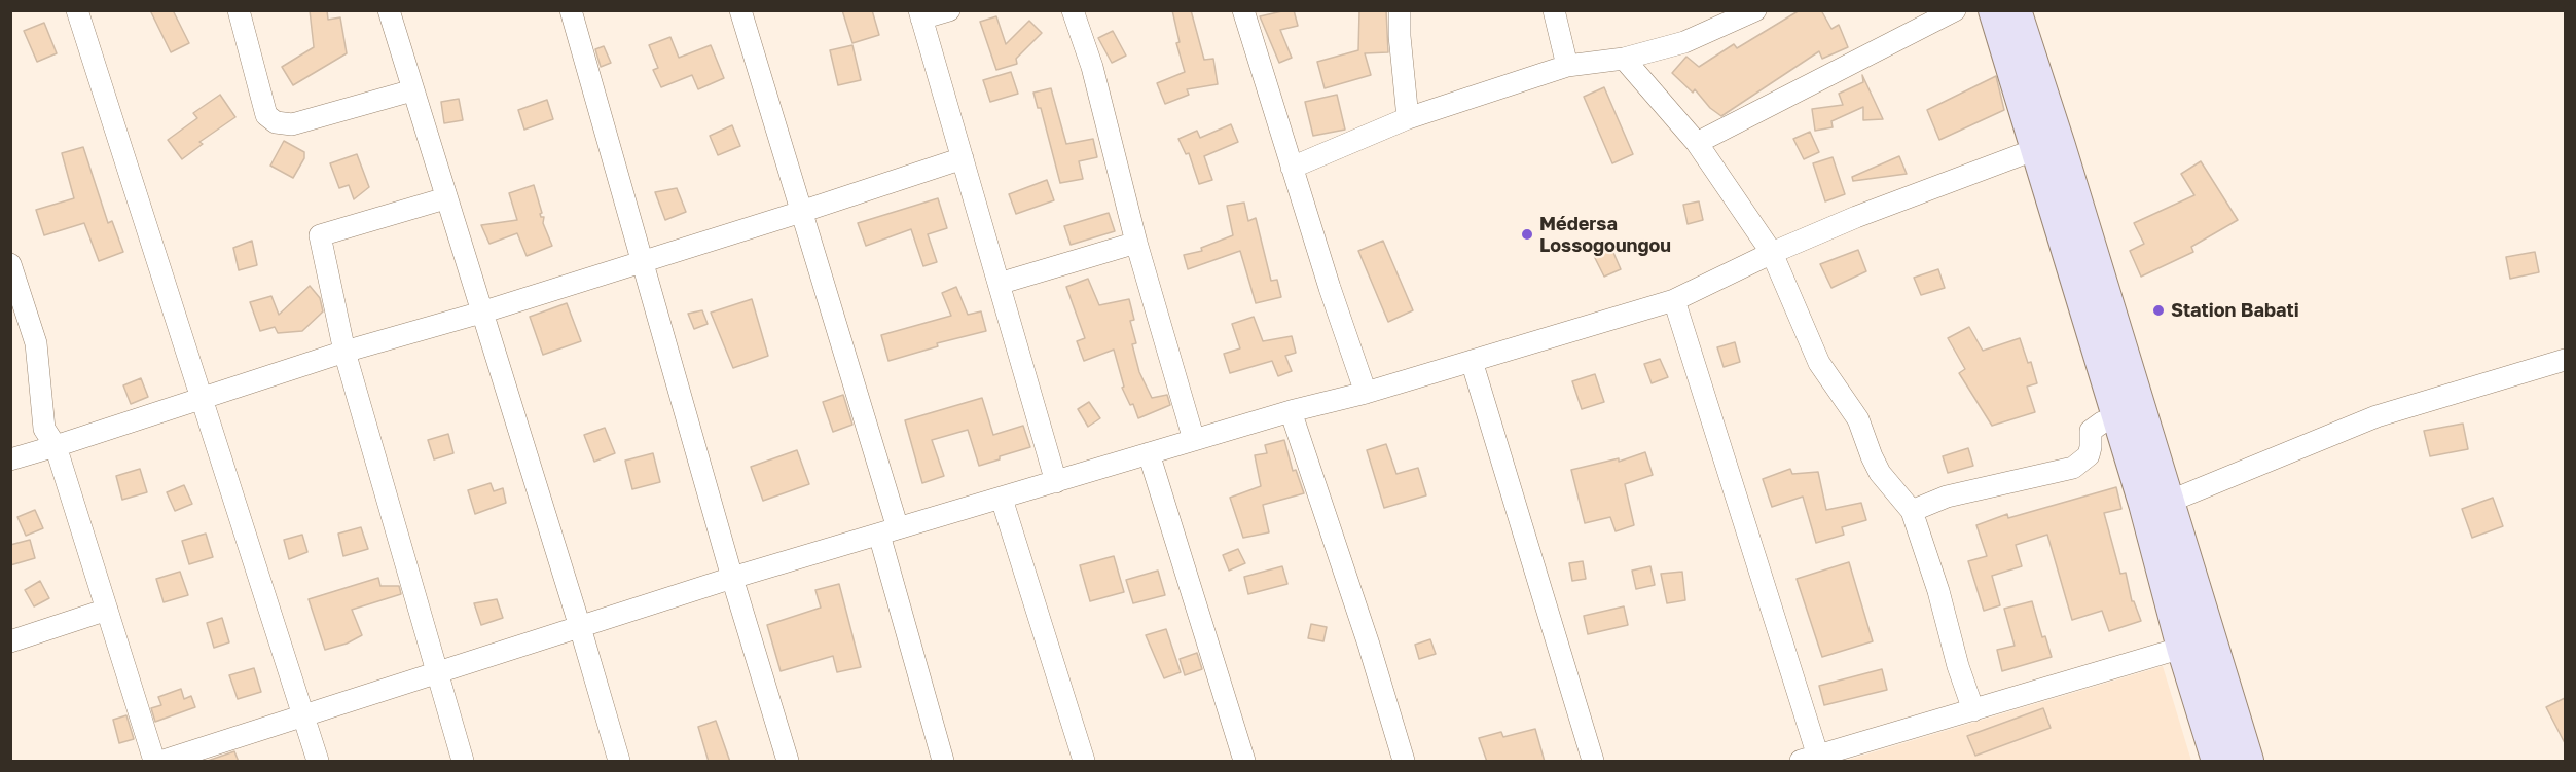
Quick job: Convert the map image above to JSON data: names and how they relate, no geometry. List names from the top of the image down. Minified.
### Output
{"places":["Médersa Lossogoungou","Station Babati"]}
